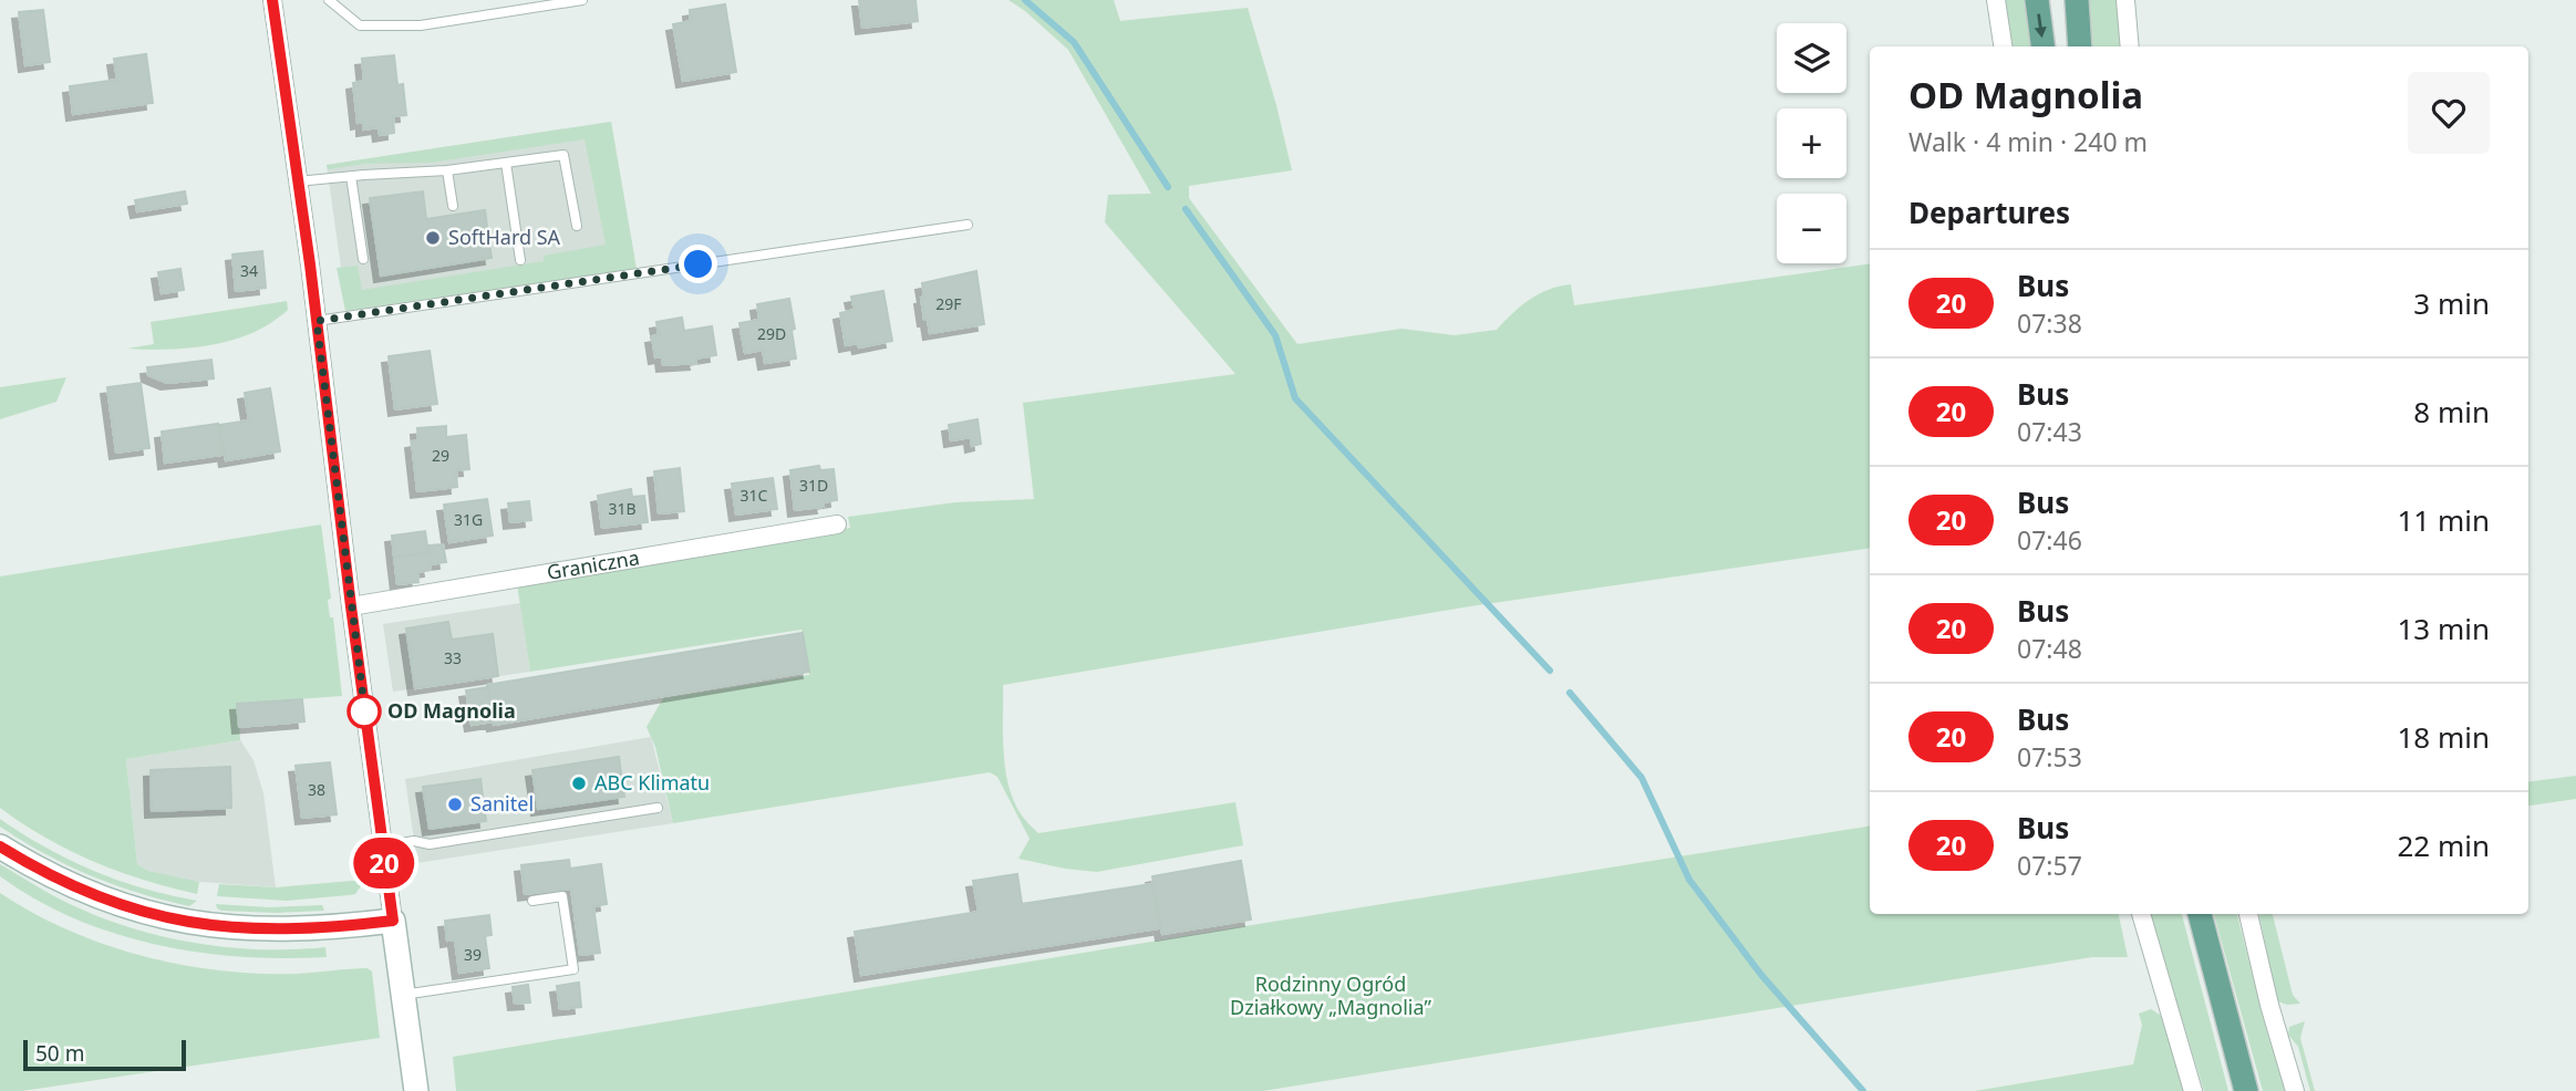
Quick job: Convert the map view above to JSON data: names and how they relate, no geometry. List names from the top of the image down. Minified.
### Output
{"streets":{"street":["Graniczna"]},"parks":["Rodzinny Ogród Działkowy „Magnolia”"],"places":["SoftHard SA","OD Magnolia","ABC Klimatu","Sanitel"],"lines":["bus line 20"],"house_numbers":["34","29F","29D","29","31D","31C","31B","31G","33","38","39"],"scale_bar":"50 m","page":{"on_map":"20","map_buttons":["+","−"],"heading":[["OD Magnolia","Walk · 4 min · 240 m"],"Departures"],"list":[{"mark":"20","name":"Bus","note":"07:38","value":"3 min"},{"mark":"20","name":"Bus","note":"07:43","value":"8 min"},{"mark":"20","name":"Bus","note":"07:46","value":"11 min"},{"mark":"20","name":"Bus","note":"07:48","value":"13 min"},{"mark":"20","name":"Bus","note":"07:53","value":"18 min"},{"mark":"20","name":"Bus","note":"07:57","value":"22 min"}],"scale":"50 m"}}
